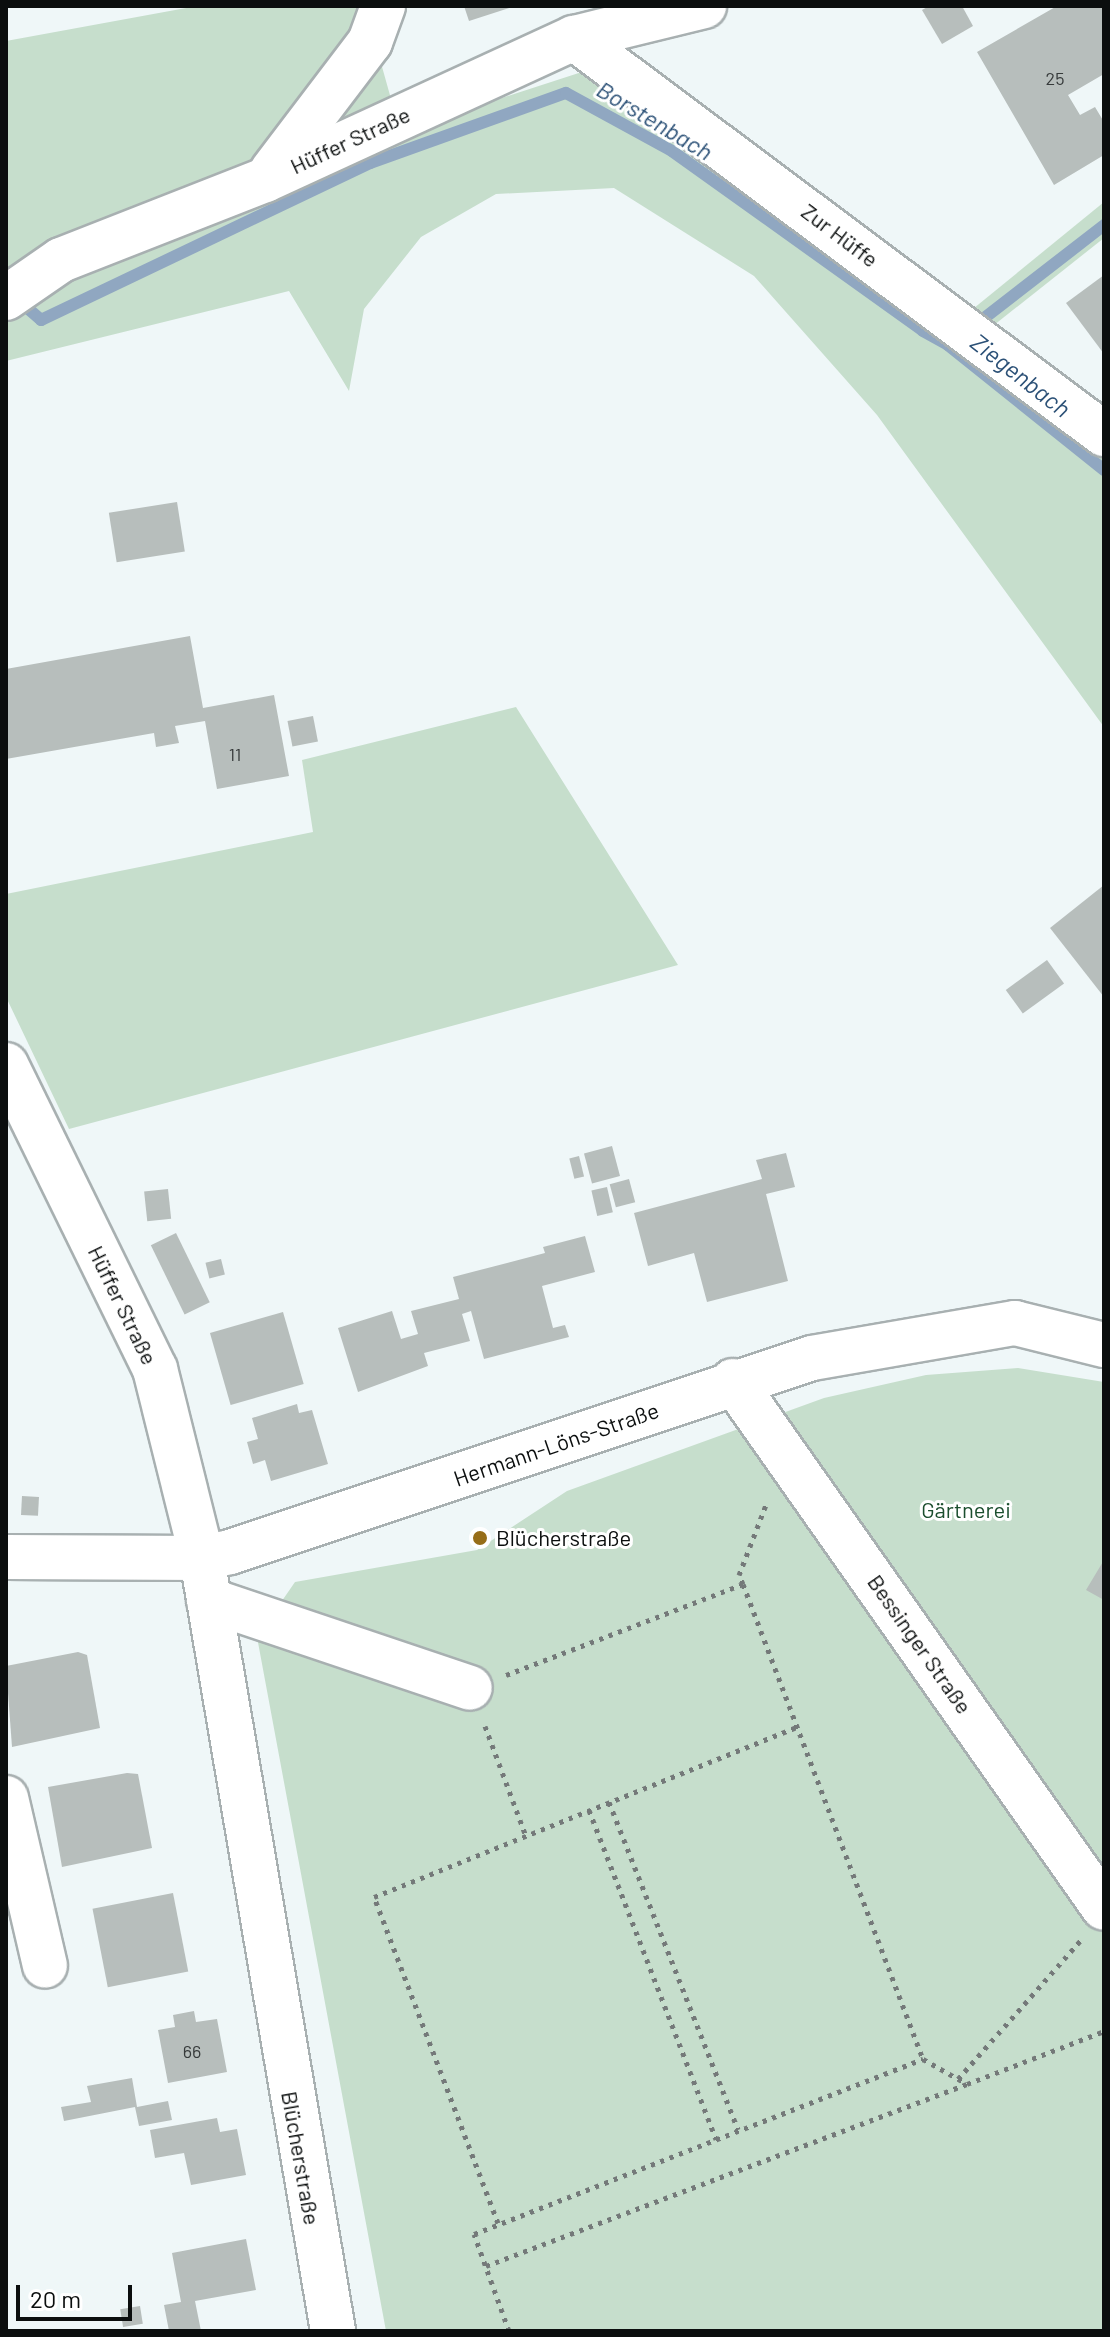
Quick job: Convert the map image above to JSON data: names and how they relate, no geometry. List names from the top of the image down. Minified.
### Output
{"streets":{"street":["Hüffer Straße","Zur Hüffe","Hermann-Löns-Straße","Bessinger Straße","Blücherstraße"]},"crossings":[["Hüffer Straße","Zur Hüffe"],["Hüffer Straße","Hermann-Löns-Straße"],["Hüffer Straße","Blücherstraße"],["Hermann-Löns-Straße","Bessinger Straße"],["Hermann-Löns-Straße","Blücherstraße"]],"water":["Borstenbach","Ziegenbach"],"parks":["Gärtnerei"],"places":["Blücherstraße"],"house_numbers":["25","11","66"],"scale_bar":"20 m"}
